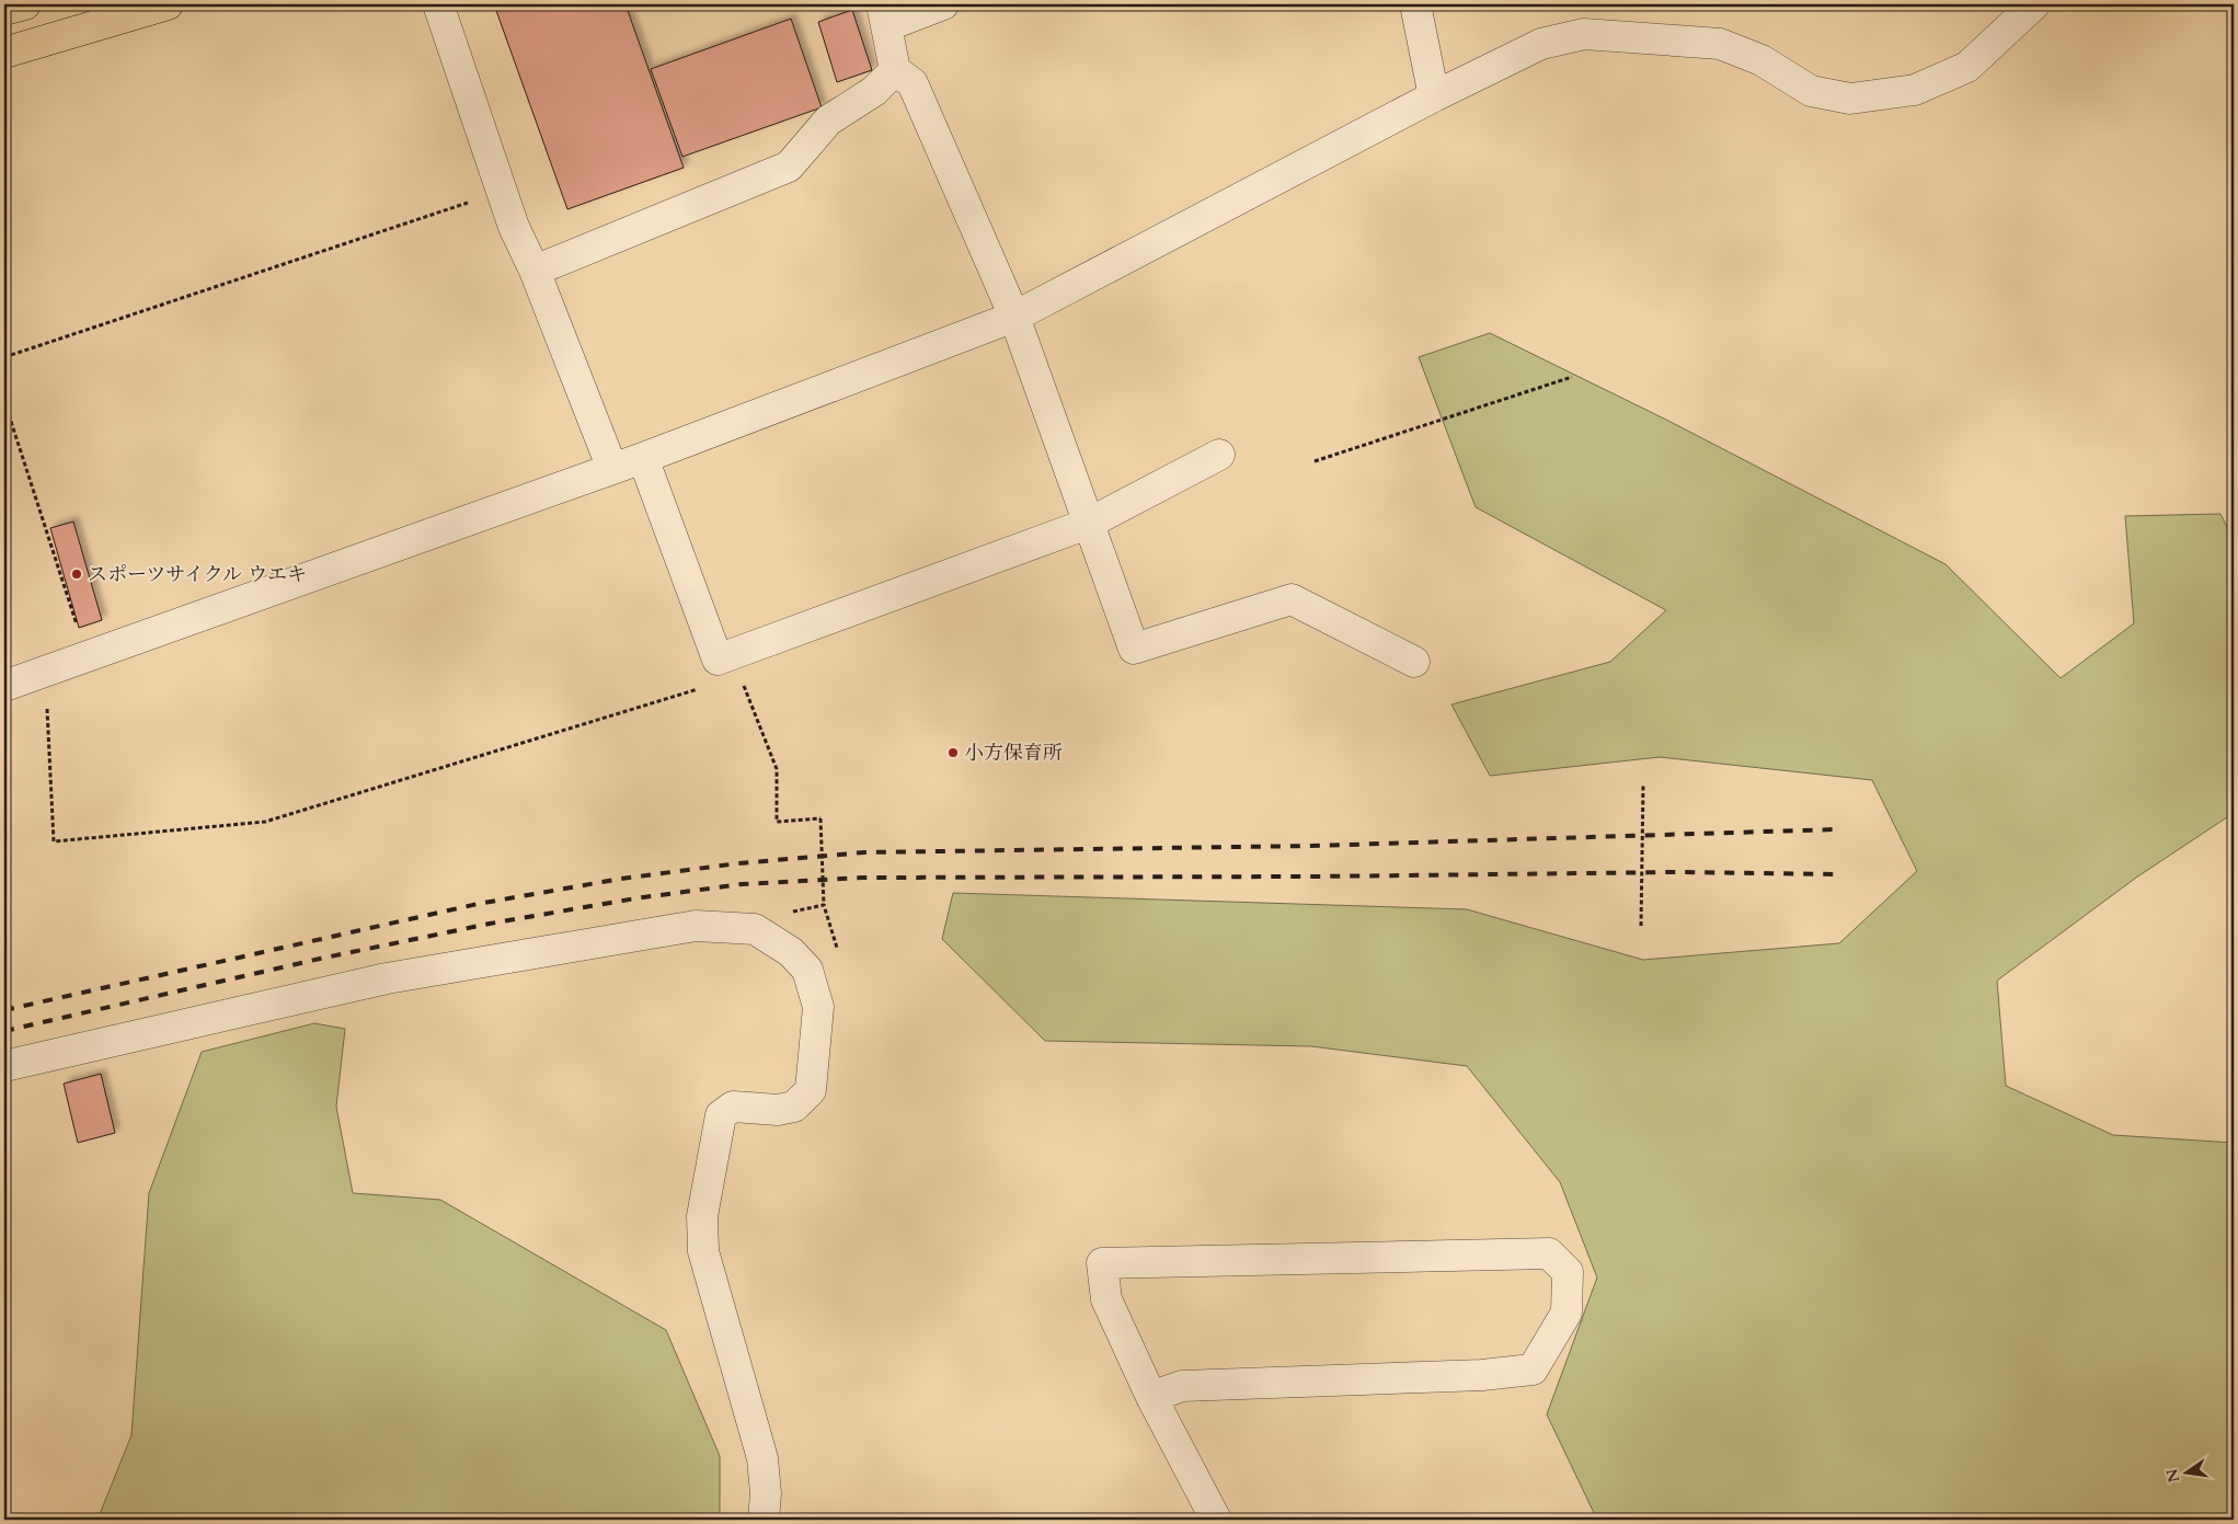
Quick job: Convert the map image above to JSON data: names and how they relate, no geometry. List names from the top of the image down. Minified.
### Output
{"places":["スポーツサイクル ウエキ","小方保育所"],"north":"left"}
